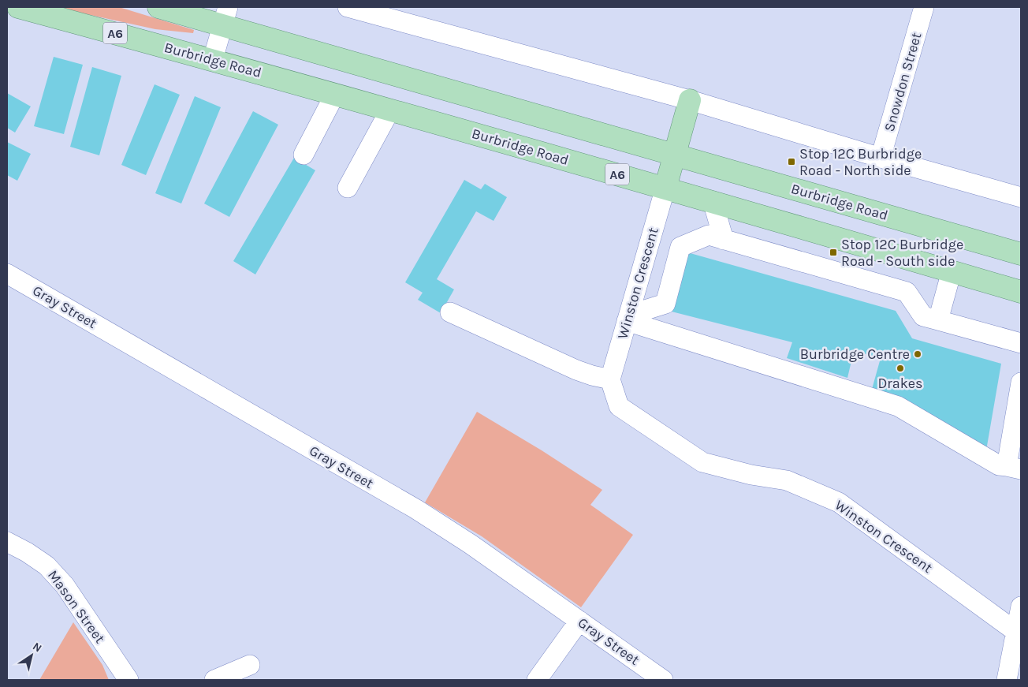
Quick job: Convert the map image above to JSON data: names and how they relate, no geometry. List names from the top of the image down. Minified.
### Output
{"streets":{"main road":["A6","Burbridge Road"],"street":["Snowdon Street","Winston Crescent","Gray Street","Mason Street"]},"crossings":[["Burbridge Road","Winston Crescent"]],"places":{"transit":["Stop 12C Burbridge Road - North side","Stop 12C Burbridge Road - South side"],"other":["Burbridge Centre","Drakes"]},"north":"top right"}
